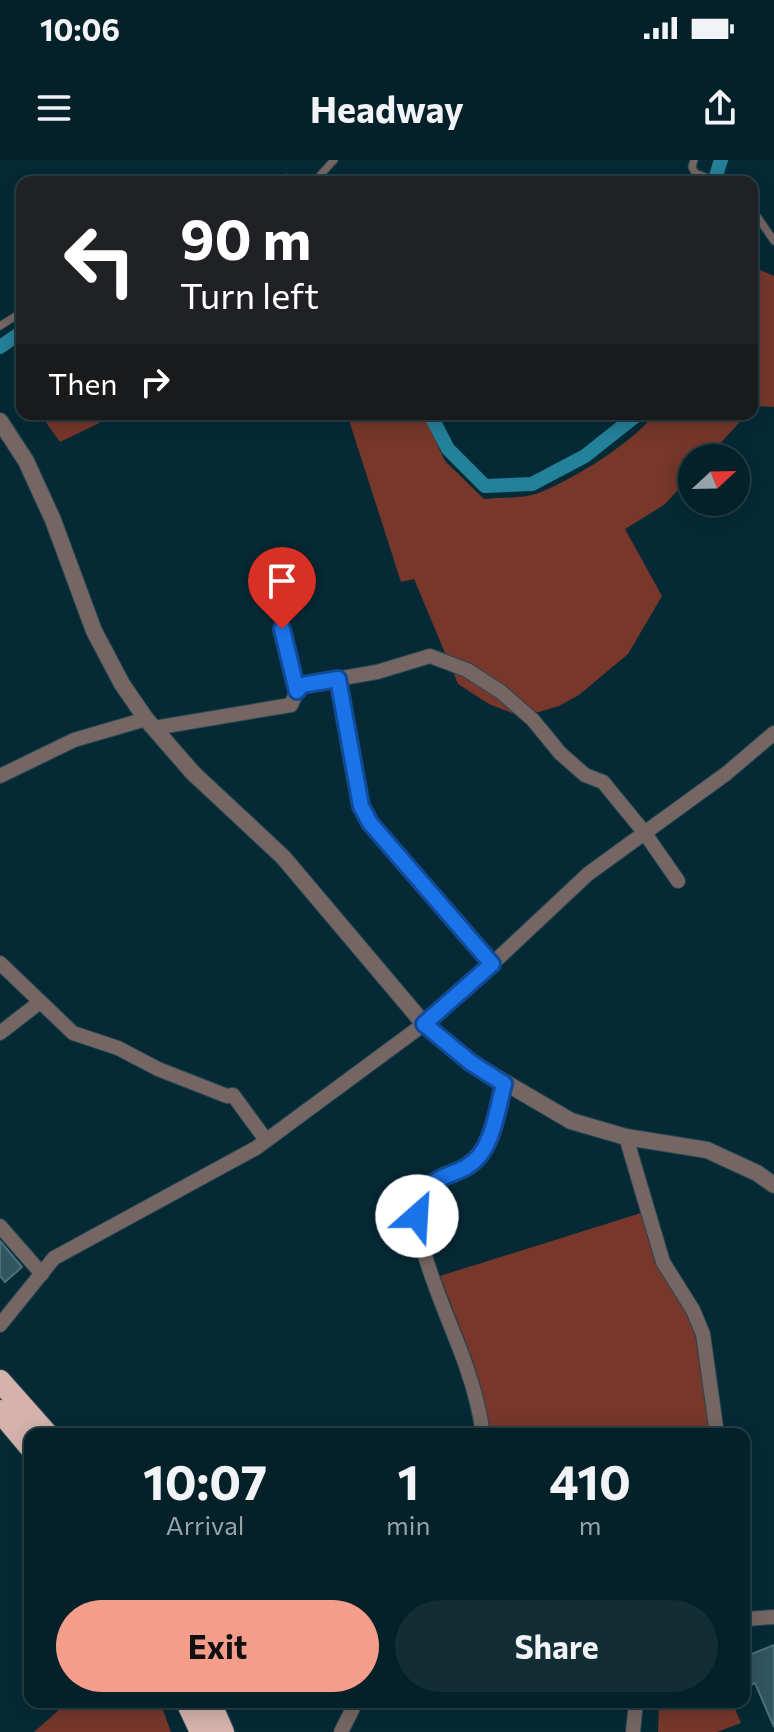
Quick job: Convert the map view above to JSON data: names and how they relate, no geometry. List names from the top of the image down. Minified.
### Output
{"north":"right","page":{"status":"10:06","header":"Headway","turn":["90 m","Turn left"],"then":"Then","eta":["10:07","Arrival","1","min","410","m"],"buttons":["Exit","Share"]}}
